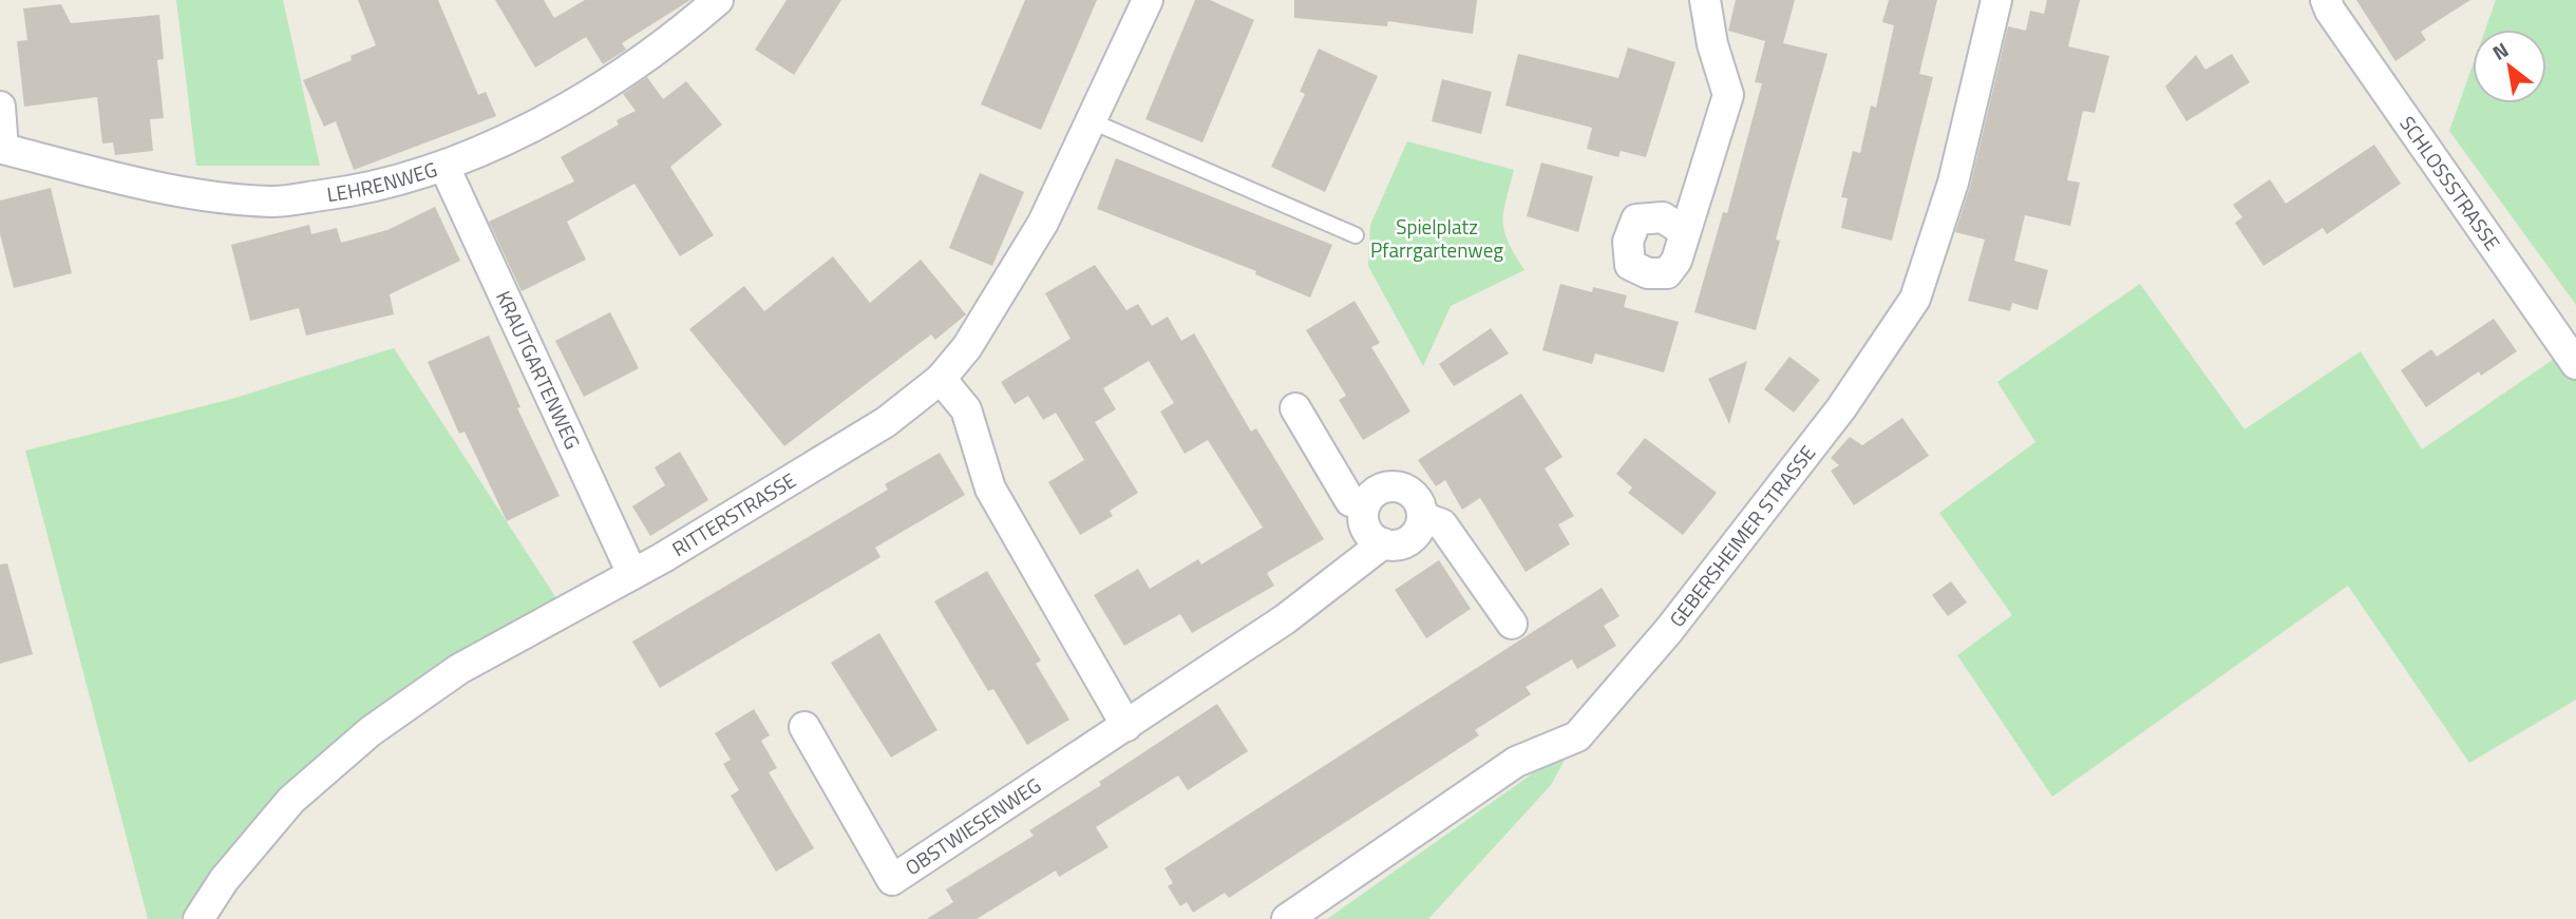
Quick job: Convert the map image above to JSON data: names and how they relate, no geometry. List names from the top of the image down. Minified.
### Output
{"streets":{"street":["LEHRENWEG","SCHLOSSSTRASSE","KRAUTGARTENWEG","RITTERSTRASSE","GEBERSHEIMER STRASSE","OBSTWIESENWEG"]},"crossings":[["LEHRENWEG","KRAUTGARTENWEG"],["KRAUTGARTENWEG","RITTERSTRASSE"]],"parks":["Spielplatz Pfarrgartenweg"],"north":"top left"}
